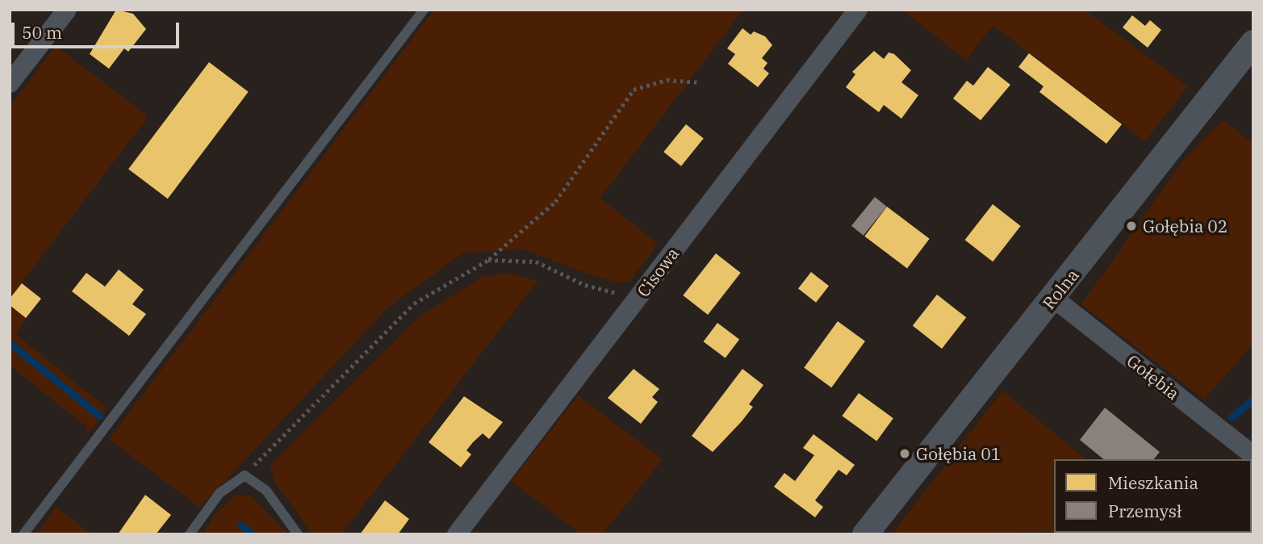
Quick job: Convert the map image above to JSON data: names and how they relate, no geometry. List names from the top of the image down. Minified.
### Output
{"streets":{"street":["Cisowa","Rolna","Gołębia"]},"crossings":[["Rolna","Gołębia"]],"places":["Gołębia 02","Gołębia 01"],"legend":["Mieszkania","Przemysł"],"scale_bar":"50 m"}
